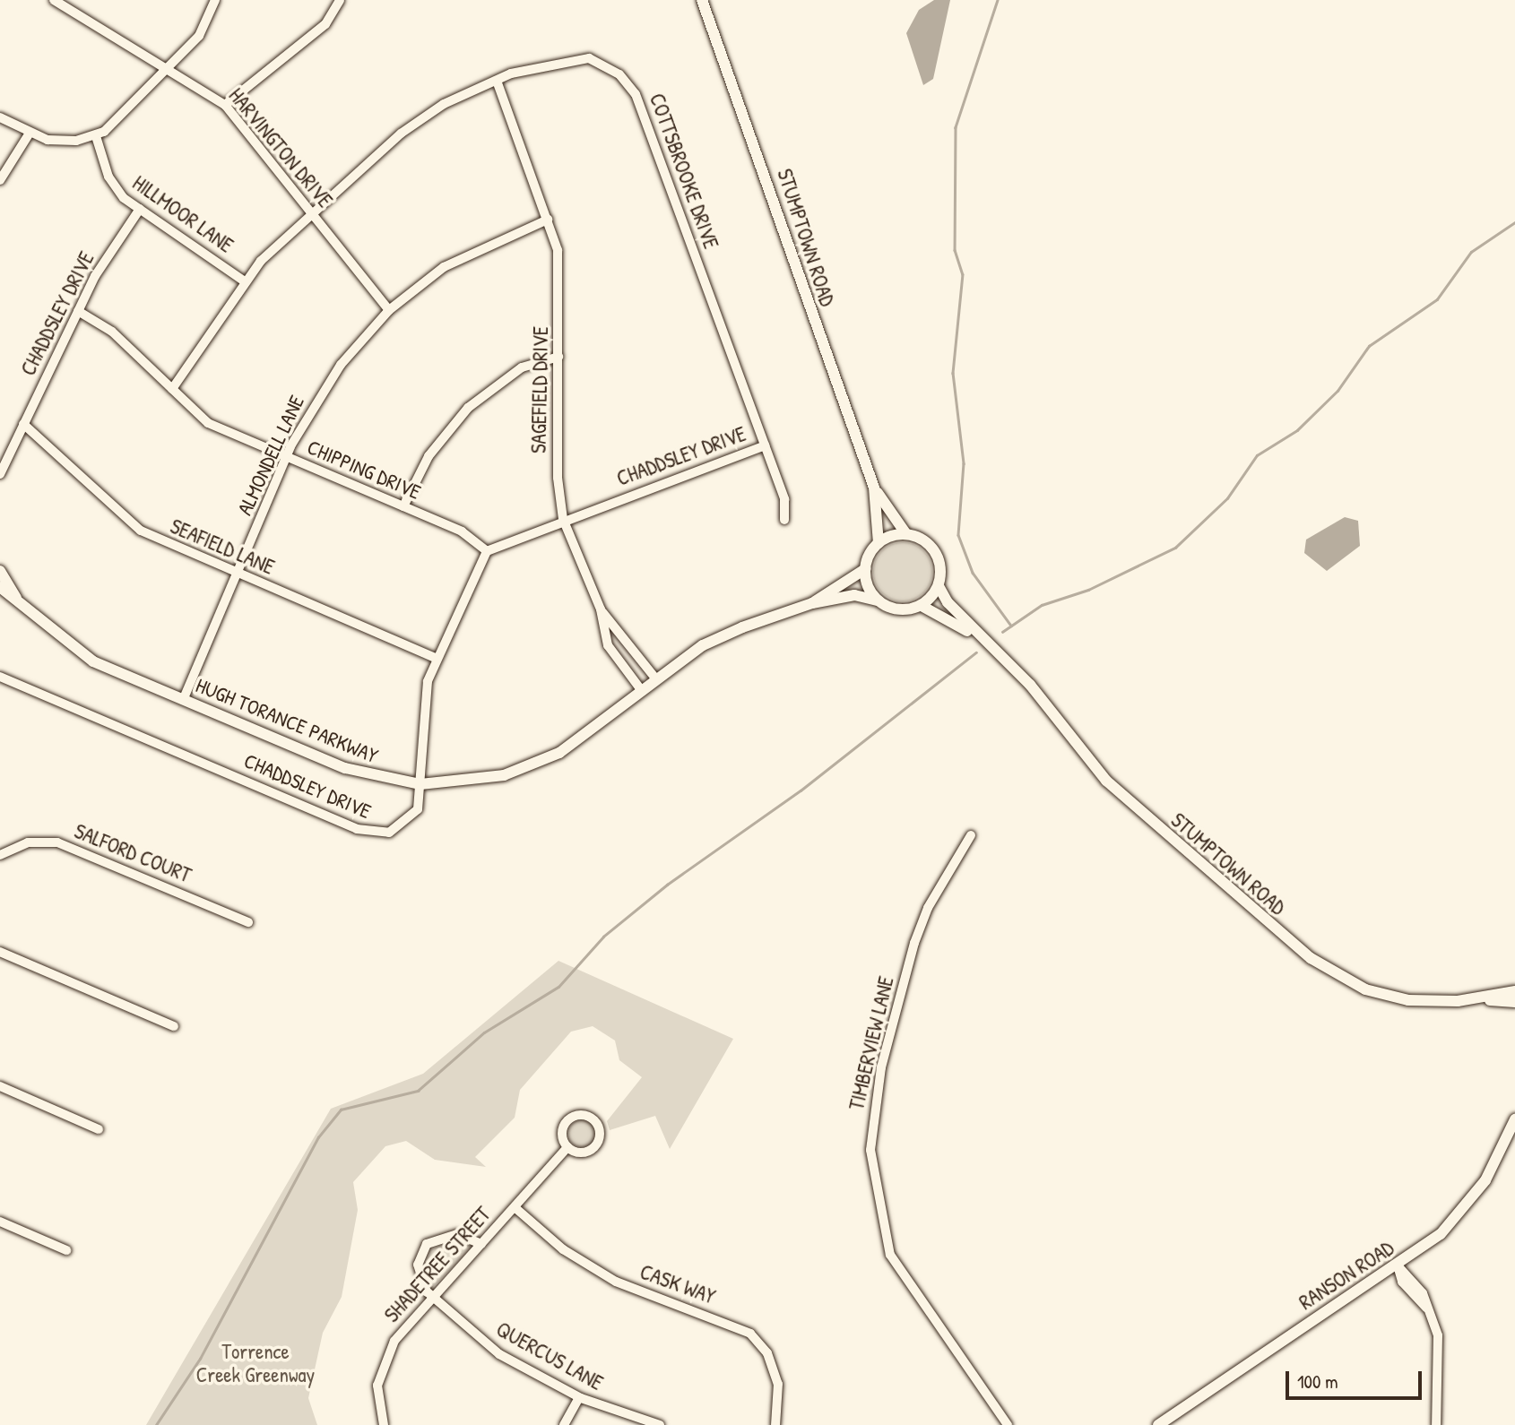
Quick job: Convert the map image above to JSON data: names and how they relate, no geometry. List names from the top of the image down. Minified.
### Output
{"streets":{"street":["HARVINGTON DRIVE","COTTSBROOKE DRIVE","HILLMOOR LANE","STUMPTOWN ROAD","CHADDSLEY DRIVE","SAGEFIELD DRIVE","ALMONDELL LANE","CHIPPING DRIVE","SEAFIELD LANE","HUGH TORANCE PARKWAY","SALFORD COURT","TIMBERVIEW LANE","SHADETREE STREET","RANSON ROAD","CASK WAY","QUERCUS LANE"]},"crossings":[["HARVINGTON DRIVE","COTTSBROOKE DRIVE"],["HARVINGTON DRIVE","ALMONDELL LANE"],["COTTSBROOKE DRIVE","HILLMOOR LANE"],["COTTSBROOKE DRIVE","CHADDSLEY DRIVE"],["COTTSBROOKE DRIVE","SAGEFIELD DRIVE"],["COTTSBROOKE DRIVE","CHIPPING DRIVE"],["HILLMOOR LANE","CHADDSLEY DRIVE"],["STUMPTOWN ROAD","HUGH TORANCE PARKWAY"],["CHADDSLEY DRIVE","SAGEFIELD DRIVE"],["CHADDSLEY DRIVE","CHIPPING DRIVE"],["CHADDSLEY DRIVE","SEAFIELD LANE"],["CHADDSLEY DRIVE","HUGH TORANCE PARKWAY"],["SAGEFIELD DRIVE","ALMONDELL LANE"],["SAGEFIELD DRIVE","HUGH TORANCE PARKWAY"],["ALMONDELL LANE","CHIPPING DRIVE"],["ALMONDELL LANE","SEAFIELD LANE"],["ALMONDELL LANE","HUGH TORANCE PARKWAY"],["SHADETREE STREET","CASK WAY"],["SHADETREE STREET","QUERCUS LANE"]],"parks":["Torrence Creek Greenway"],"scale_bar":"100 m"}
